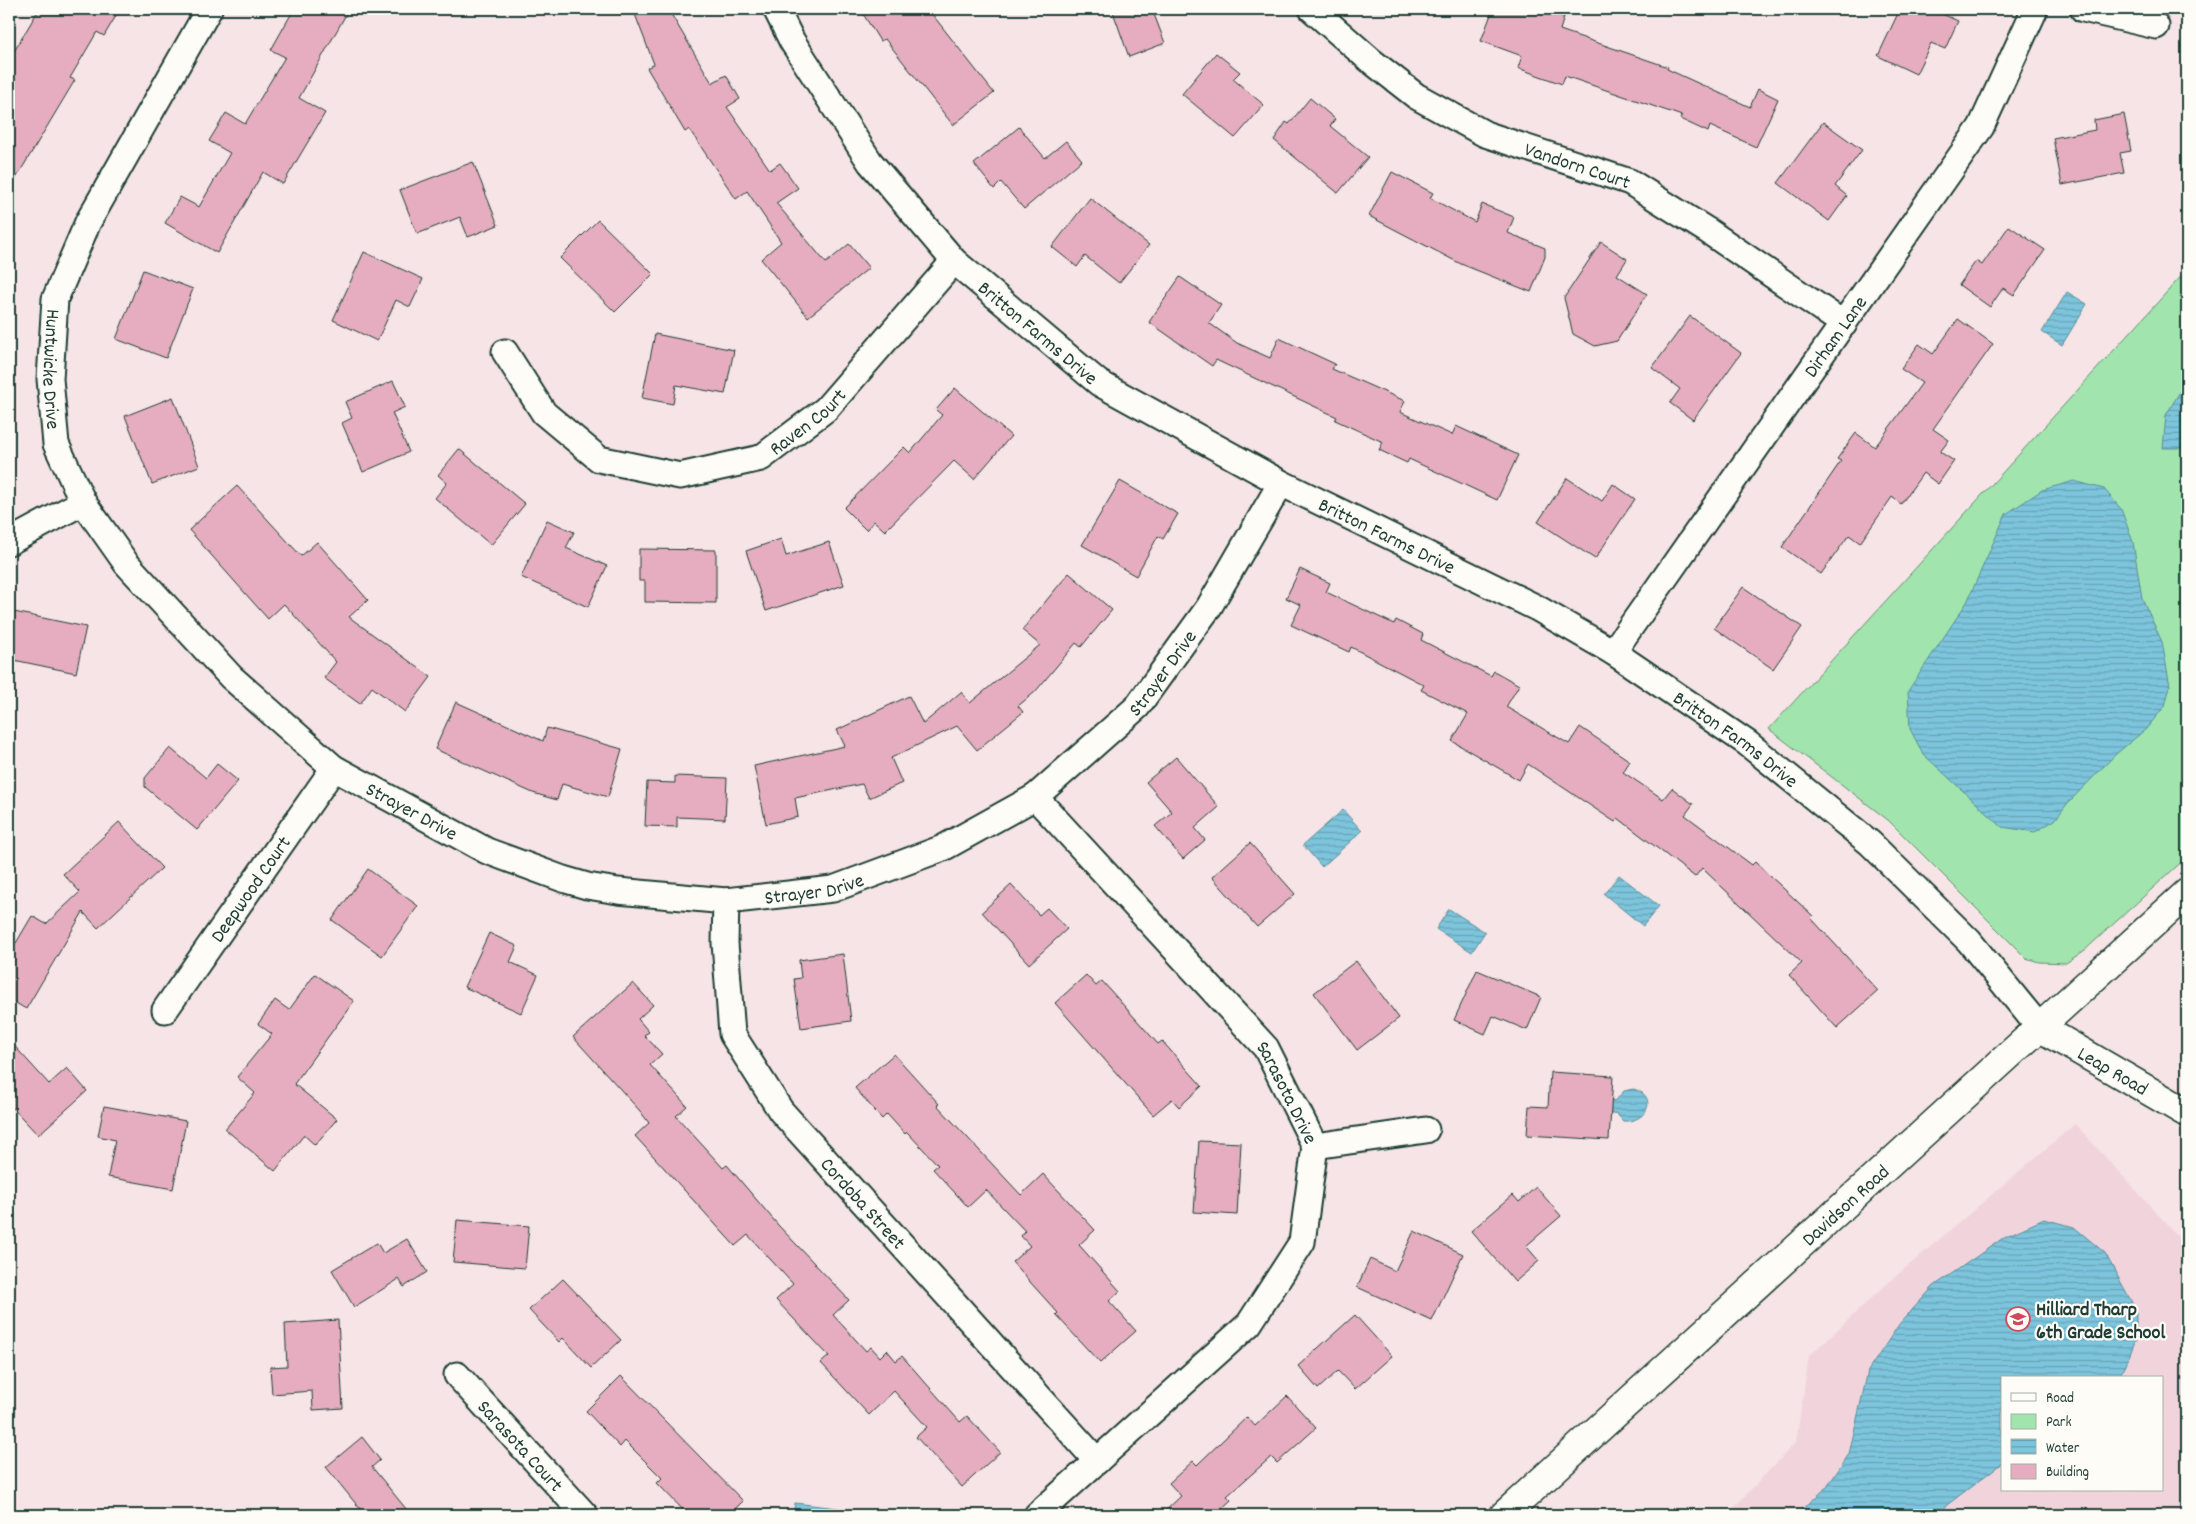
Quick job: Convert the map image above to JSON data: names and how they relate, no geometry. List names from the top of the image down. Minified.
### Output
{"streets":{"main road":["Leap Road","Davidson Road"],"street":["Vandorn Court","Britton Farms Drive","Dirham Lane","Huntwicke Drive","Raven Court","Strayer Drive","Deepwood Court","Sarasota Drive","Cordoba Street","Sarasota Court"]},"crossings":[["Vandorn Court","Dirham Lane"],["Britton Farms Drive","Dirham Lane"],["Britton Farms Drive","Raven Court"],["Britton Farms Drive","Strayer Drive"],["Britton Farms Drive","Leap Road"],["Britton Farms Drive","Davidson Road"],["Huntwicke Drive","Strayer Drive"],["Strayer Drive","Deepwood Court"],["Strayer Drive","Sarasota Drive"],["Strayer Drive","Cordoba Street"],["Leap Road","Davidson Road"],["Sarasota Drive","Cordoba Street"]],"places":{"school or university":["Hilliard Tharp 6th Grade School"]},"legend":["Road","Park","Water","Building"]}
